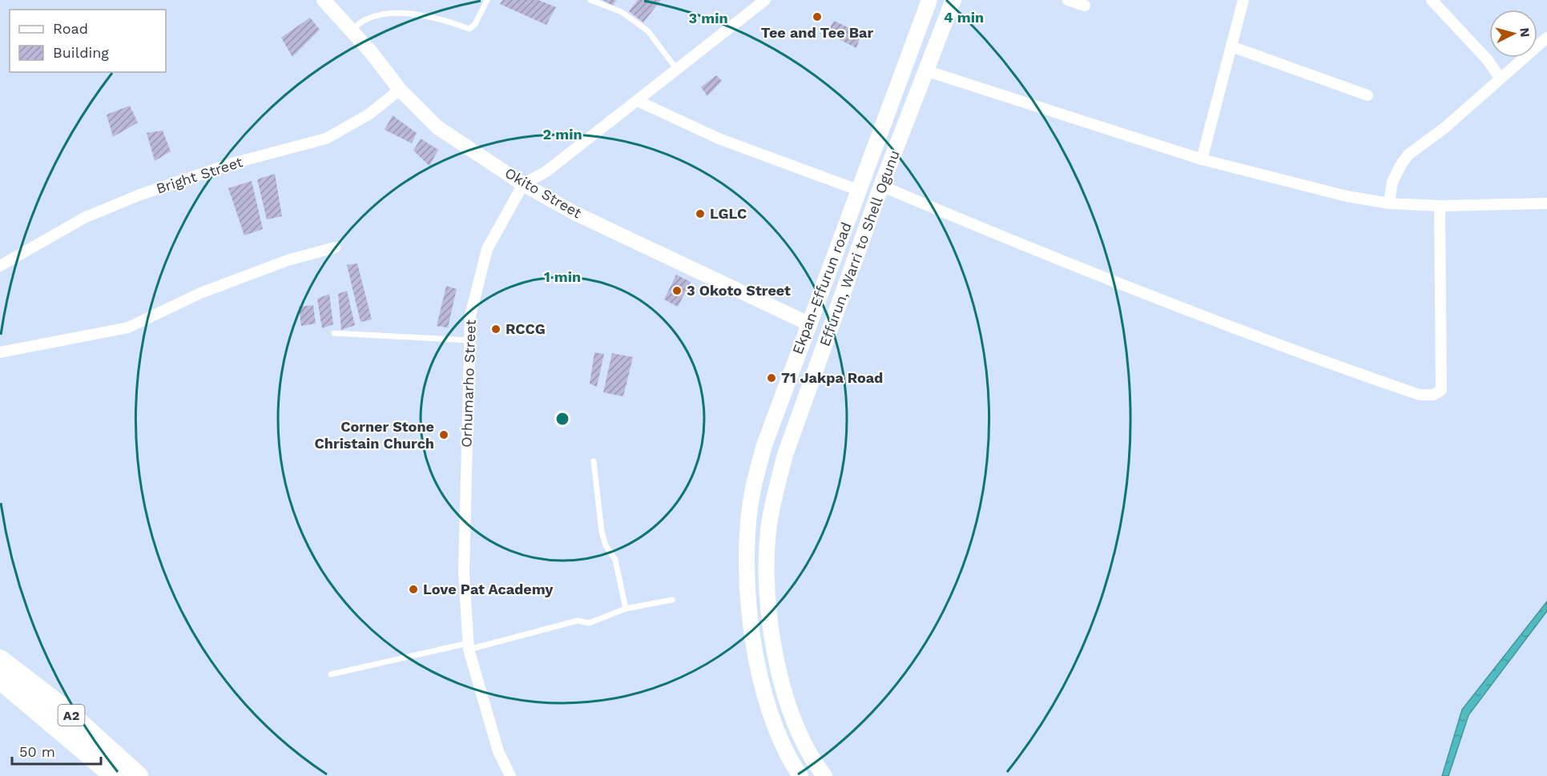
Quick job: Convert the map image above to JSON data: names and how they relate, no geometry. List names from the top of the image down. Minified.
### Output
{"streets":{"highway":["A2"],"main road":["Effurun, Warri to Shell Ogunu","Ekpan-Effurun road"],"street":["Bright Street","Okito Street","Orhumarho Street"]},"crossings":[["Bright Street","Okito Street"],["Okito Street","Ekpan-Effurun road"],["Okito Street","Orhumarho Street"]],"places":["Tee and Tee Bar","LGLC","3 Okoto Street","RCCG","71 Jakpa Road","Corner Stone Christain Church","Love Pat Academy"],"legend":["Road","Building"],"scale_bar":"50 m","north":"right","rings":["4 min","3 min","2 min","1 min"]}
